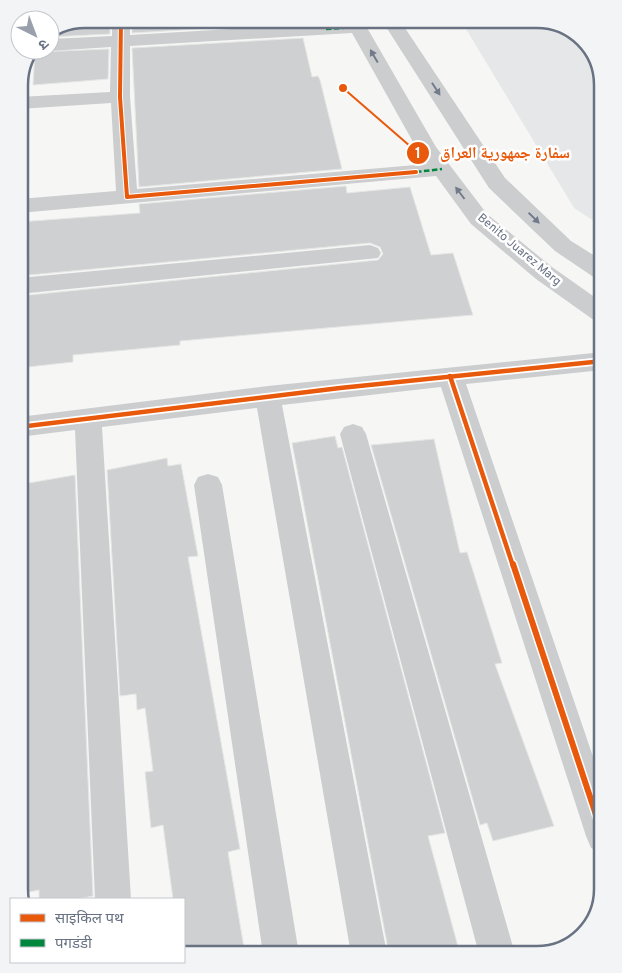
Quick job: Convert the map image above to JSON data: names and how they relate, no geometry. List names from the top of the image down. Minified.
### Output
{"streets":{"street":["Benito Juarez Marg"]},"places":["سفارة جمهورية العراق"],"legend":["साइकिल पथ","पगडंडी"],"north":"bottom right"}
